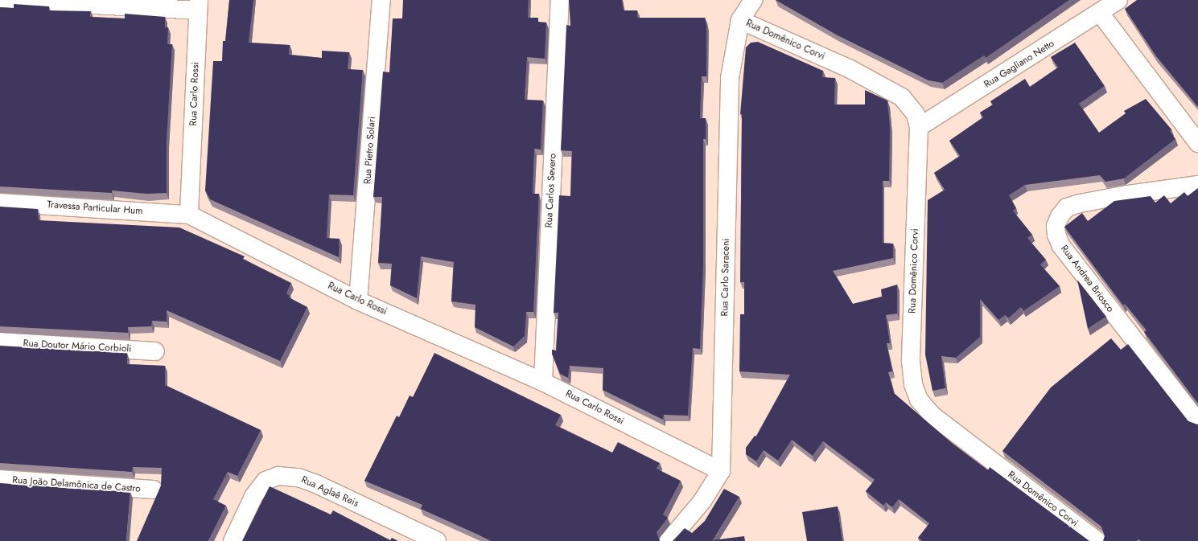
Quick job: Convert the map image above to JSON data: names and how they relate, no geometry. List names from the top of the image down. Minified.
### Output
{"streets":{"street":["Rua Domênico Corvi","Rua Gagliano Netto","Rua Carlo Rossi","Rua Pietro Solari","Rua Carlos Severo","Travessa Particular Hum","Rua Carlo Saraceni","Rua Andrea Briosco","Rua Doutor Mário Corbioli","Rua João Delamônica de Castro","Rua Aglaê Reis"]},"crossings":[["Rua Domênico Corvi","Rua Gagliano Netto"],["Rua Domênico Corvi","Rua Carlo Saraceni"],["Rua Carlo Rossi","Rua Pietro Solari"],["Rua Carlo Rossi","Rua Carlos Severo"],["Rua Carlo Rossi","Travessa Particular Hum"],["Rua Carlo Rossi","Rua Carlo Saraceni"]]}
